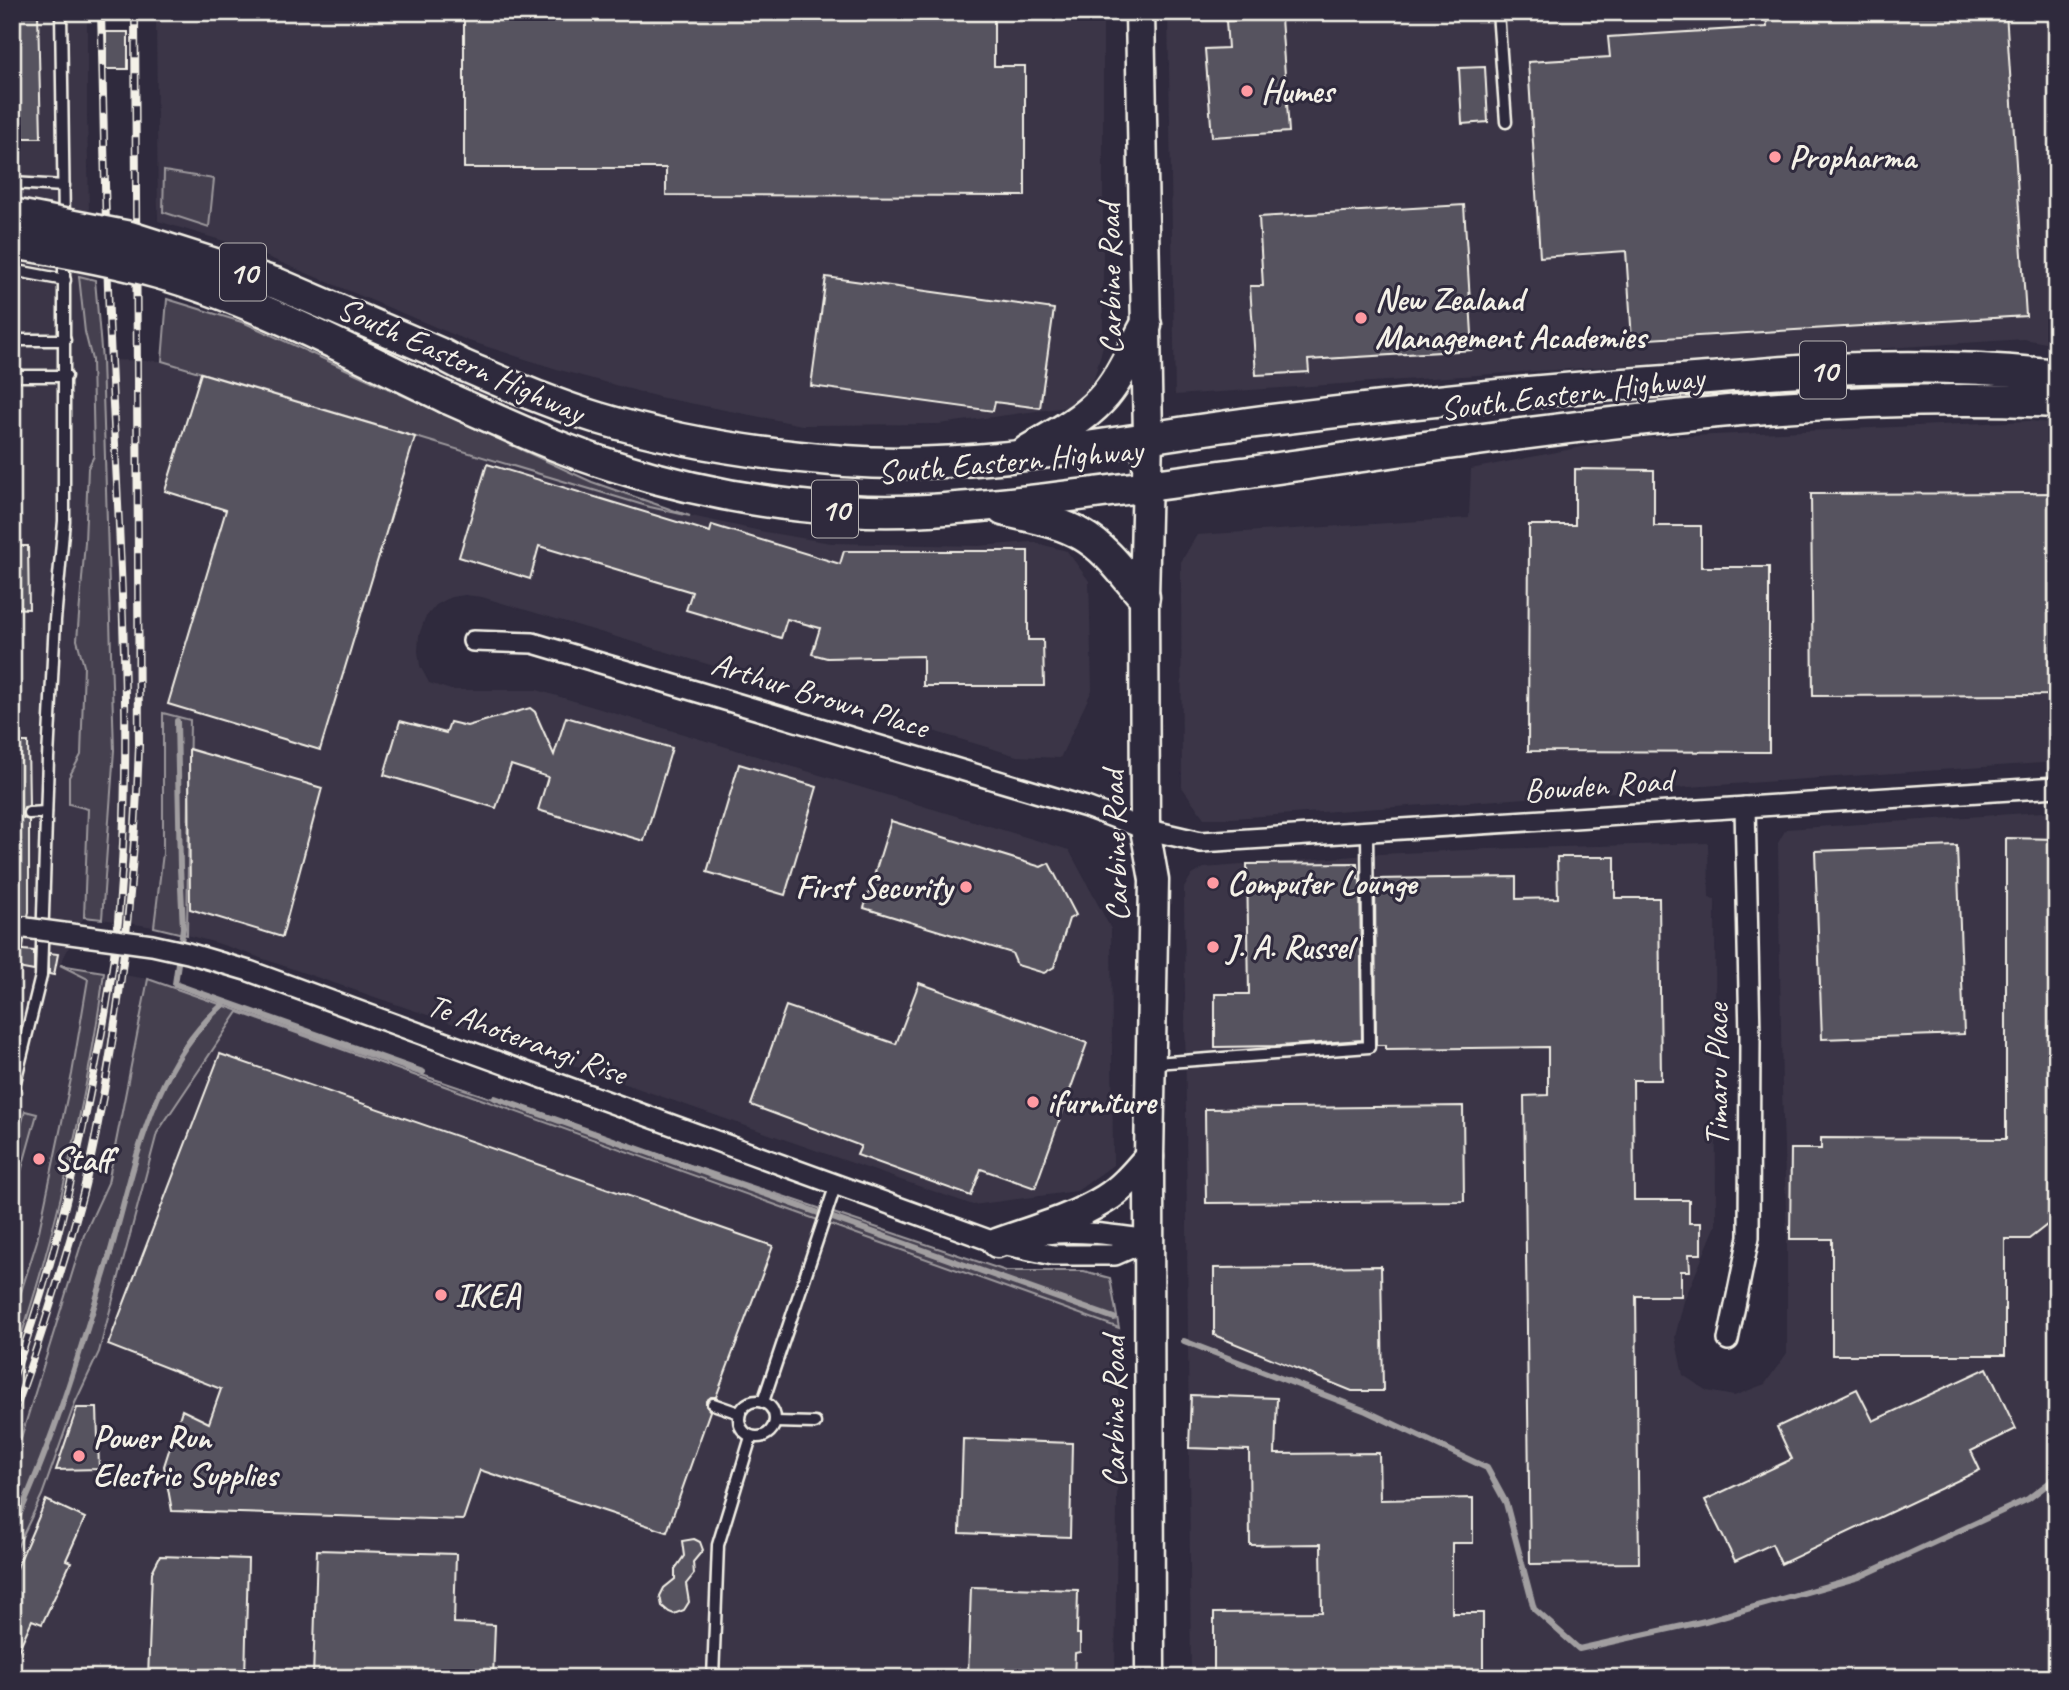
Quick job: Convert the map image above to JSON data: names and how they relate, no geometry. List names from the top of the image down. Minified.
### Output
{"streets":{"main road":["10","Carbine Road","South Eastern Highway"],"street":["Arthur Brown Place","Bowden Road","Te Ahoterangi Rise","Timaru Place"]},"crossings":[["Carbine Road","South Eastern Highway"],["Carbine Road","Arthur Brown Place"],["Carbine Road","Bowden Road"],["Carbine Road","Te Ahoterangi Rise"],["Arthur Brown Place","Bowden Road"],["Bowden Road","Timaru Place"]],"places":["Humes","Propharma","New Zealand Management Academies","Computer Lounge","First Security","J. A. Russel","ifurniture","Staff","IKEA","Power Run Electric Supplies"]}
